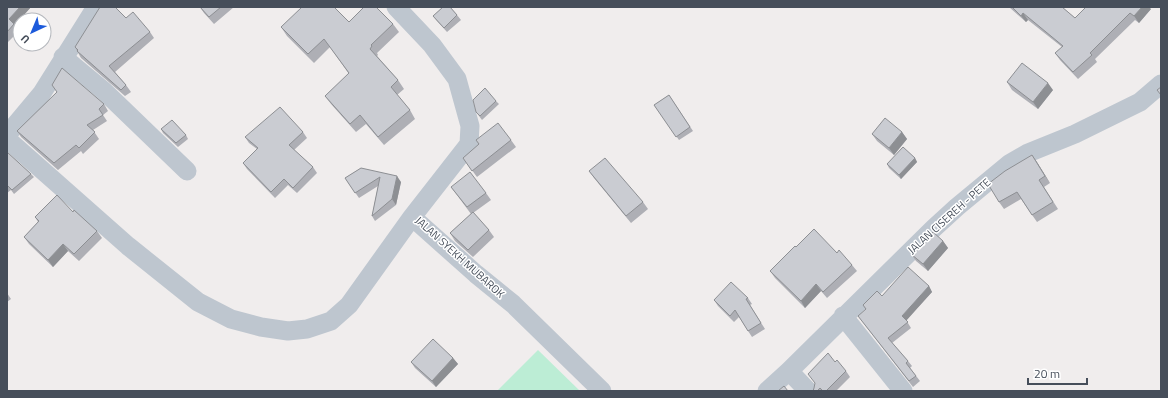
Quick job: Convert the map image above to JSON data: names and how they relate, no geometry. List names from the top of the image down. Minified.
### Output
{"streets":{"street":["JALAN CISEREH - PETE","JALAN SYEKH MUBAROK"]},"scale_bar":"20 m","north":"bottom left"}
